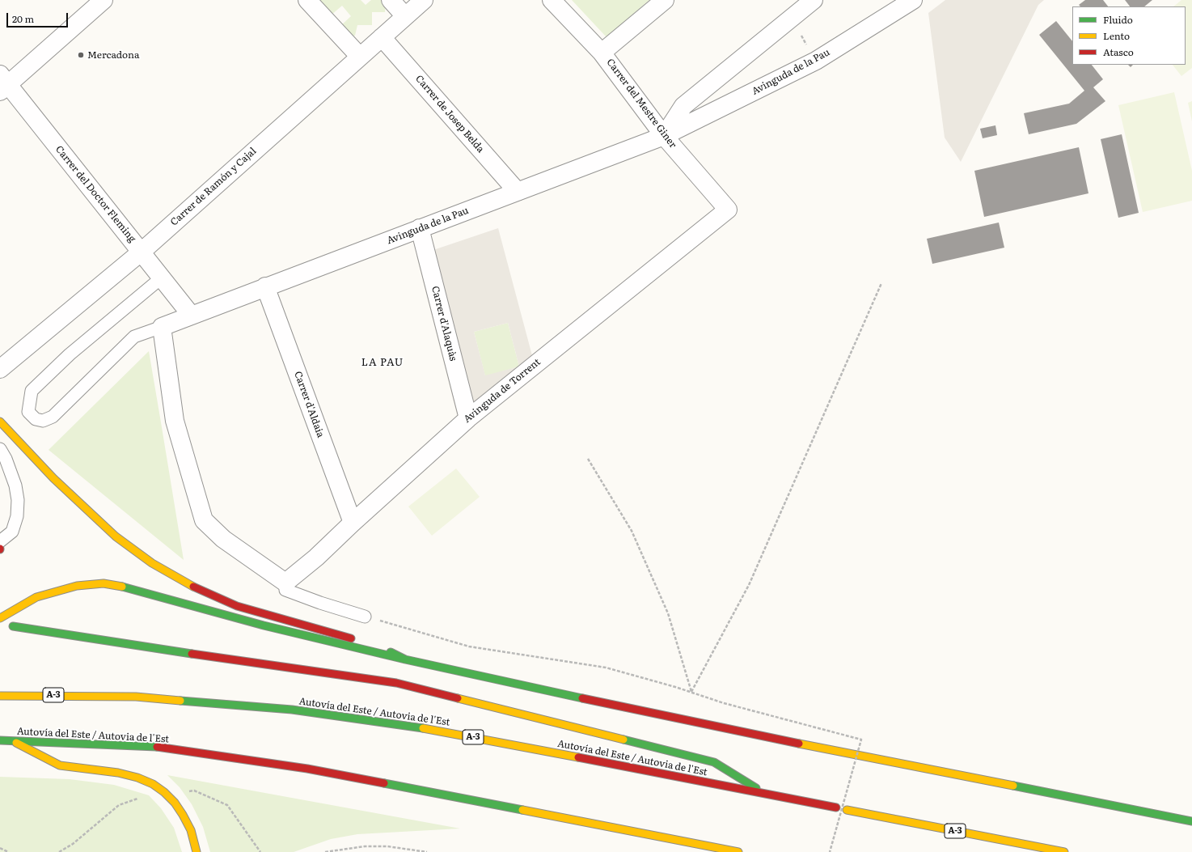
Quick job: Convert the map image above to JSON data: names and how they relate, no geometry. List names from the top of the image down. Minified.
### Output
{"streets":{"main road":["A-3","Autovía del Este / Autovia de l'Est"],"street":["Avinguda de la Pau","Carrer del Mestre Giner","Carrer de Josep Belda","Carrer de Ramón y Cajal","Carrer del Doctor Fleming","Carrer d'Alaquàs","Avinguda de Torrent","Carrer d'Aldaia"]},"crossings":[["Avinguda de la Pau","Carrer del Mestre Giner"],["Avinguda de la Pau","Carrer de Josep Belda"],["Avinguda de la Pau","Carrer del Doctor Fleming"],["Avinguda de la Pau","Carrer d'Alaquàs"],["Avinguda de la Pau","Carrer d'Aldaia"],["Carrer del Mestre Giner","Avinguda de Torrent"],["Carrer de Josep Belda","Carrer de Ramón y Cajal"],["Carrer de Ramón y Cajal","Carrer del Doctor Fleming"],["Carrer d'Alaquàs","Avinguda de Torrent"],["Avinguda de Torrent","Carrer d'Aldaia"]],"districts":["LA PAU"],"places":["Mercadona"],"legend":["Fluido","Lento","Atasco"],"scale_bar":"20 m"}
